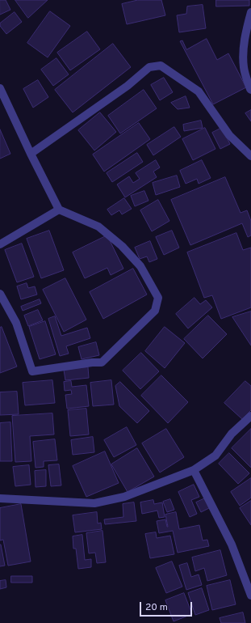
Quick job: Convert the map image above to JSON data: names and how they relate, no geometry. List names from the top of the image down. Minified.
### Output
{"scale_bar":"20 m"}
